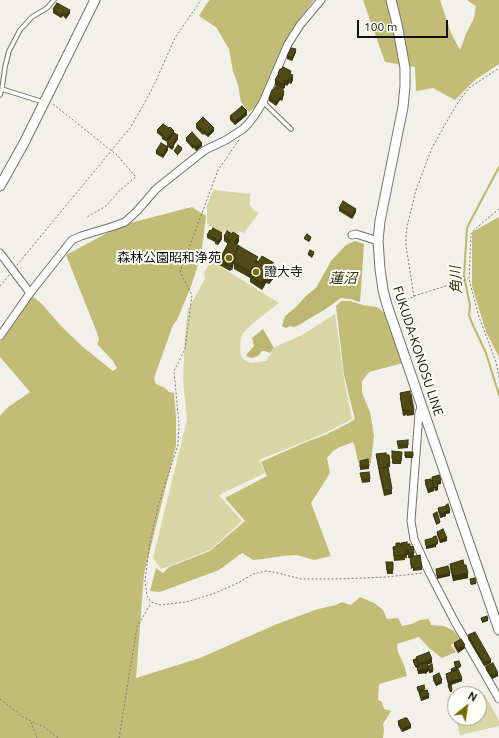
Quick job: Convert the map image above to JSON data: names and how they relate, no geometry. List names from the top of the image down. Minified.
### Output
{"streets":{"main road":["FUKUDA-KONOSU LINE"]},"water":["蓮沼","角川"],"places":["森林公園昭和浄苑","證大寺"],"scale_bar":"100 m","north":"top right"}
